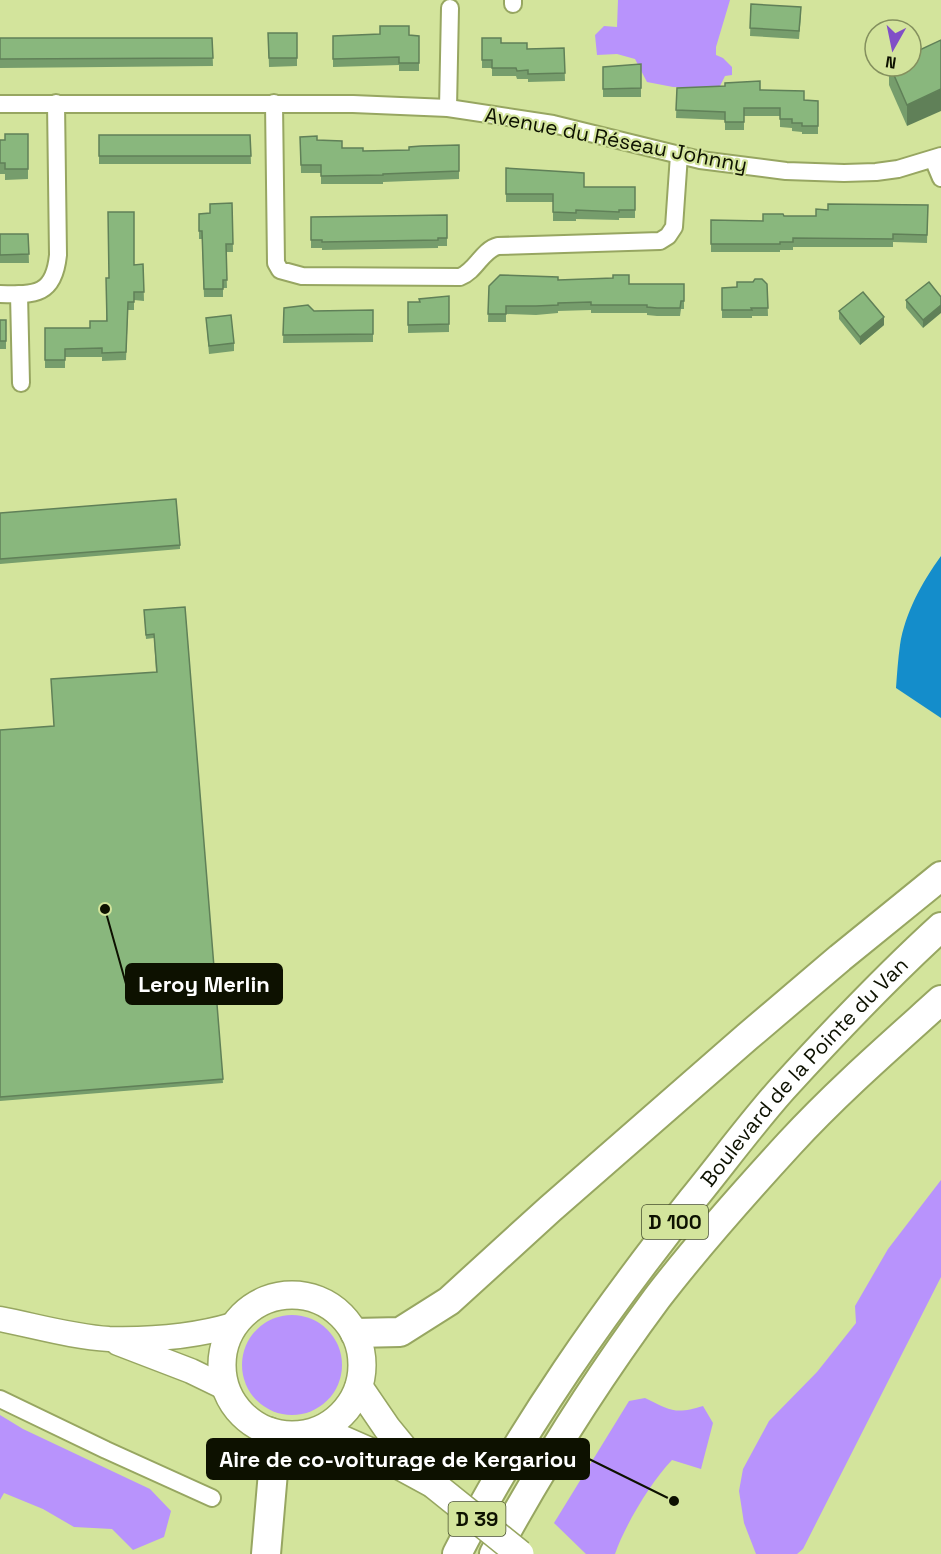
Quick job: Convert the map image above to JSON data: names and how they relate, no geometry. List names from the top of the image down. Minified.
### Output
{"streets":{"highway":["Boulevard de la Pointe du Van","D 100"],"main road":["D 39"],"street":["Avenue du Réseau Johnny"]},"crossings":[["Boulevard de la Pointe du Van","D 100"]],"places":["Leroy Merlin","Aire de co-voiturage de Kergariou"],"north":"bottom"}
